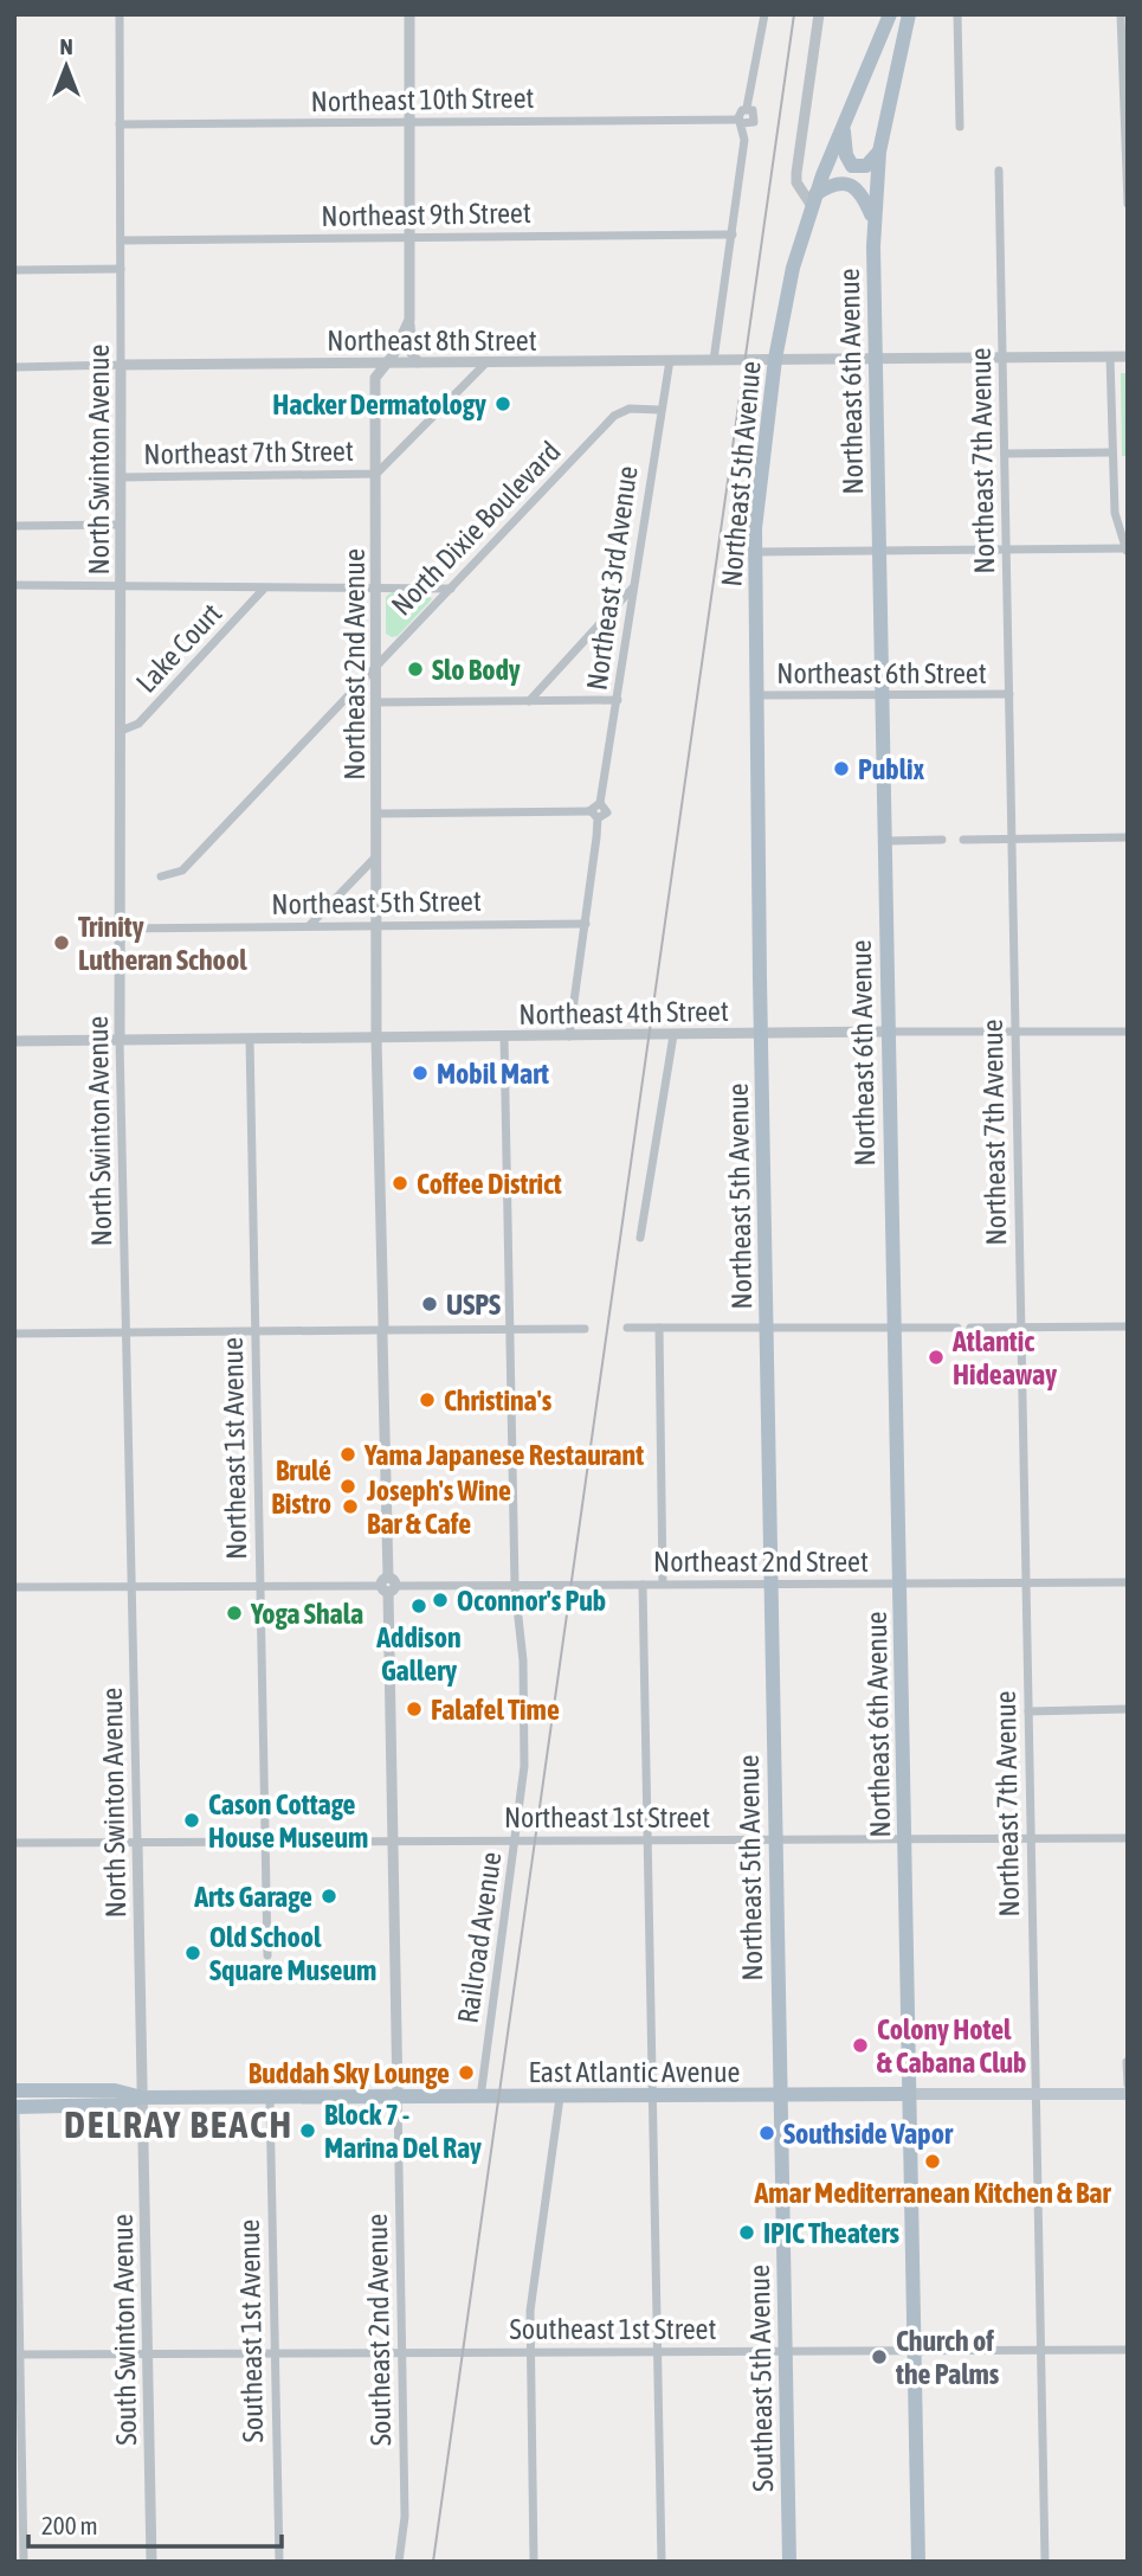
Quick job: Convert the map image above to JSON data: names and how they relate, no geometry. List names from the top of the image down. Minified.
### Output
{"streets":{"main road":["Northeast 6th Avenue","Northeast 5th Avenue","East Atlantic Avenue","Southeast 5th Avenue"],"street":["Northeast 10th Street","Northeast 9th Street","Northeast 8th Street","Northeast 7th Street","North Swinton Avenue","Northeast 7th Avenue","North Dixie Boulevard","Northeast 3rd Avenue","Lake Court","Northeast 2nd Avenue","Northeast 6th Street","Northeast 5th Street","Northeast 4th Street","Northeast 1st Avenue","Northeast 2nd Street","Northeast 1st Street","Railroad Avenue","Southeast 1st Street","South Swinton Avenue","Southeast 2nd Avenue","Southeast 1st Avenue"]},"crossings":[["Northeast 10th Street","North Swinton Avenue"],["Northeast 10th Street","Northeast 2nd Avenue"],["Northeast 9th Street","North Swinton Avenue"],["Northeast 9th Street","Northeast 2nd Avenue"],["Northeast 8th Street","Northeast 6th Avenue"],["Northeast 8th Street","North Swinton Avenue"],["Northeast 8th Street","Northeast 7th Avenue"],["Northeast 8th Street","Northeast 5th Avenue"],["Northeast 8th Street","Northeast 3rd Avenue"],["Northeast 8th Street","Northeast 2nd Avenue"],["Northeast 6th Avenue","Northeast 6th Street"],["Northeast 6th Avenue","Northeast 4th Street"],["Northeast 6th Avenue","Northeast 2nd Street"],["Northeast 6th Avenue","Northeast 1st Street"],["Northeast 6th Avenue","East Atlantic Avenue"],["Northeast 6th Avenue","Southeast 1st Street"],["Northeast 7th Street","North Swinton Avenue"],["Northeast 7th Street","Northeast 2nd Avenue"],["North Swinton Avenue","Lake Court"],["North Swinton Avenue","Northeast 5th Street"],["North Swinton Avenue","Northeast 4th Street"],["North Swinton Avenue","Northeast 2nd Street"],["North Swinton Avenue","Northeast 1st Street"],["North Swinton Avenue","East Atlantic Avenue"],["North Swinton Avenue","South Swinton Avenue"],["Northeast 7th Avenue","Northeast 6th Street"],["Northeast 7th Avenue","Northeast 4th Street"],["Northeast 7th Avenue","Northeast 2nd Street"],["Northeast 7th Avenue","Northeast 1st Street"],["Northeast 7th Avenue","East Atlantic Avenue"],["Northeast 7th Avenue","Southeast 1st Street"],["Northeast 5th Avenue","Northeast 6th Street"],["Northeast 5th Avenue","Northeast 4th Street"],["Northeast 5th Avenue","Northeast 2nd Street"],["Northeast 5th Avenue","Northeast 1st Street"],["Northeast 5th Avenue","East Atlantic Avenue"],["Northeast 5th Avenue","Southeast 5th Avenue"],["North Dixie Boulevard","Northeast 3rd Avenue"],["North Dixie Boulevard","Northeast 2nd Avenue"],["Northeast 3rd Avenue","Northeast 5th Street"],["Northeast 3rd Avenue","Northeast 4th Street"],["Northeast 2nd Avenue","Northeast 5th Street"],["Northeast 2nd Avenue","Northeast 4th Street"],["Northeast 2nd Avenue","Northeast 2nd Street"],["Northeast 2nd Avenue","Northeast 1st Street"],["Northeast 2nd Avenue","East Atlantic Avenue"],["Northeast 2nd Avenue","Southeast 2nd Avenue"],["Northeast 4th Street","Northeast 1st Avenue"],["Northeast 1st Avenue","Northeast 2nd Street"],["Northeast 1st Avenue","Northeast 1st Street"],["Northeast 2nd Street","Railroad Avenue"],["Northeast 1st Street","Railroad Avenue"],["Railroad Avenue","East Atlantic Avenue"],["East Atlantic Avenue","South Swinton Avenue"],["East Atlantic Avenue","Southeast 2nd Avenue"],["East Atlantic Avenue","Southeast 1st Avenue"],["East Atlantic Avenue","Southeast 5th Avenue"],["Southeast 1st Street","South Swinton Avenue"],["Southeast 1st Street","Southeast 2nd Avenue"],["Southeast 1st Street","Southeast 1st Avenue"],["Southeast 1st Street","Southeast 5th Avenue"]],"districts":["DELRAY BEACH"],"places":["Hacker Dermatology","Slo Body","Publix","Trinity Lutheran School","Mobil Mart","Coffee District","USPS","Atlantic Hideaway","Christina's","Yama Japanese Restaurant","Brulé Bistro","Joseph's Wine Bar & Cafe","Oconnor's Pub","Addison Gallery","Yoga Shala","Falafel Time","Cason Cottage House Museum","Arts Garage","Old School Square Museum","Colony Hotel & Cabana Club","Buddah Sky Lounge","Block 7 - Marina Del Ray","Southside Vapor","Amar Mediterranean Kitchen & Bar","IPIC Theaters","Church of the Palms"],"scale_bar":"200 m","north":"top"}
